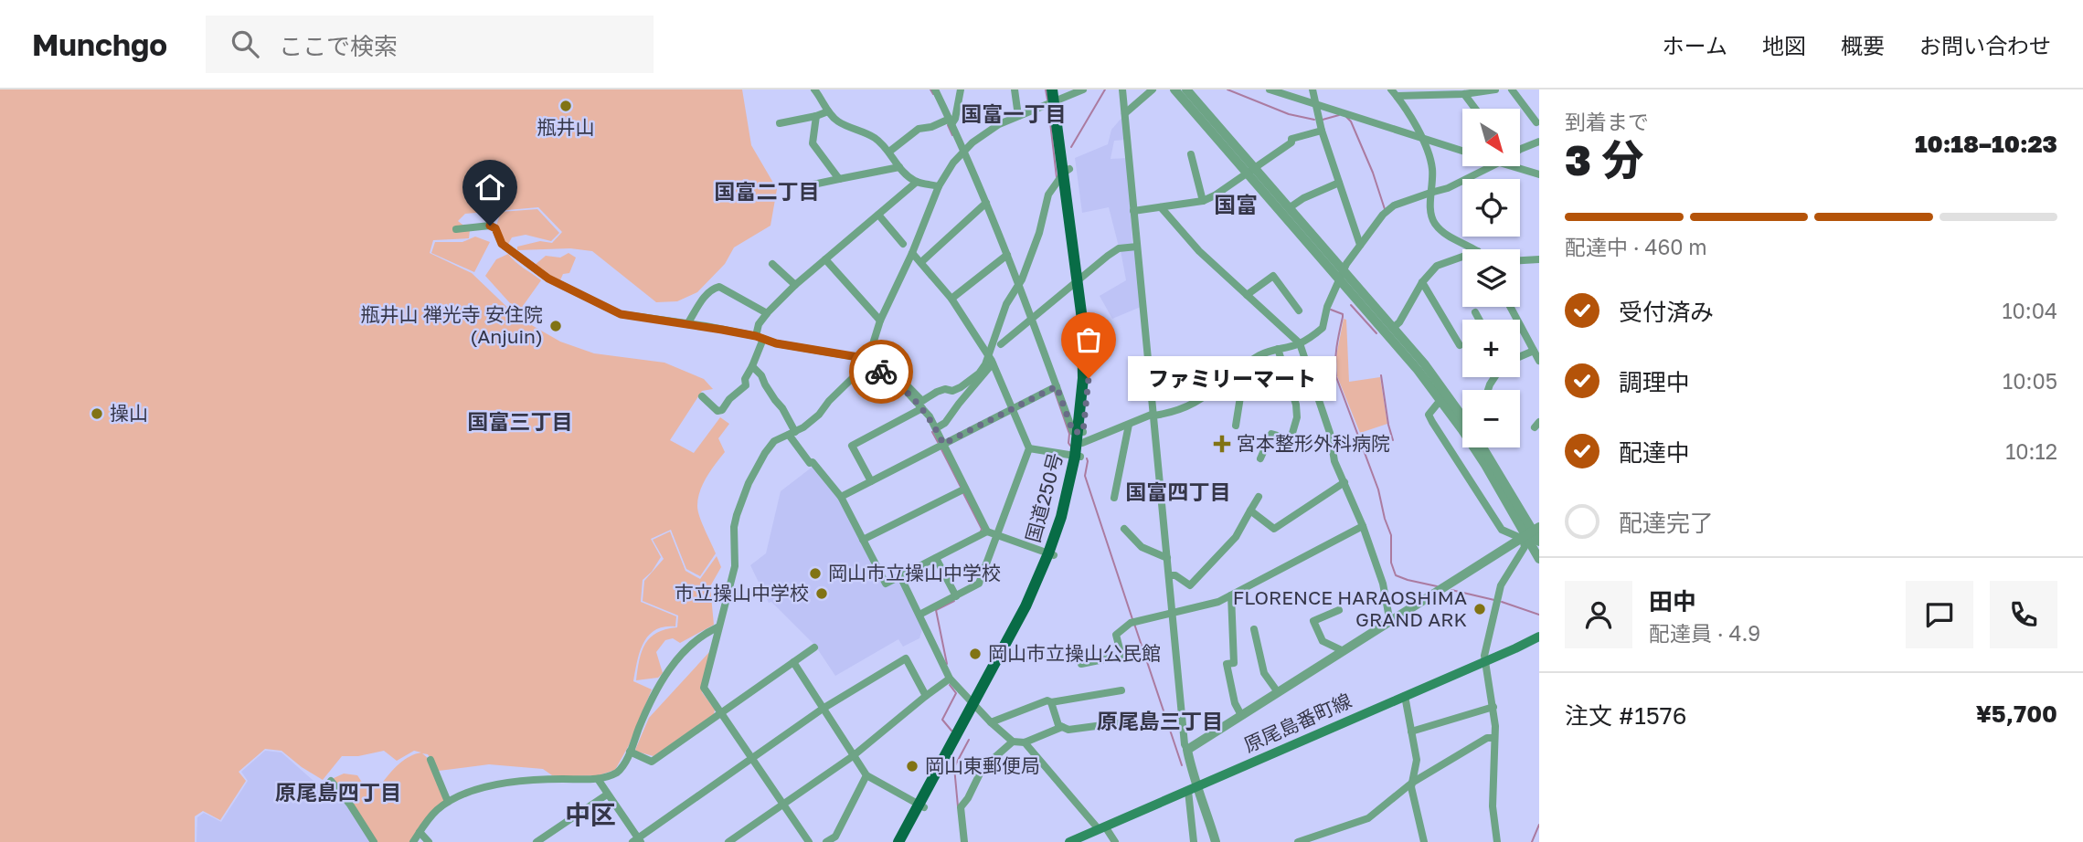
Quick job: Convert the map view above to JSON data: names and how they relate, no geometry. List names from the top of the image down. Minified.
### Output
{"streets":{"highway":["国道250号"],"main road":["原尾島番町線"]},"districts":["国富一丁目","国富二丁目","国富","国富三丁目","国富四丁目","原尾島三丁目","原尾島四丁目","中区"],"places":{"other":["瓶井山","瓶井山 禅光寺 安住院 (Anjuin)","ファミリーマート","操山","岡山市立操山中学校","市立操山中学校","FLORENCE HARAOSHIMA GRAND ARK","岡山市立操山公民館","岡山東郵便局"],"health":["宮本整形外科病院"]},"north":"bottom right","page":{"header":"Munchgo","search":"ここで検索","nav":["ホーム","地図","概要","お問い合わせ"],"heading":["3 分","到着まで","10:18–10:23"],"panel":["田中","配達員 · 4.9","注文 #1576","¥5,700"],"map_buttons":["+","−"],"bar":"配達中 · 460 m","list":[["受付済み","10:04"],["調理中","10:05"],["配達中","10:12"],"配達完了"],"bubble":"ファミリーマート"}}
